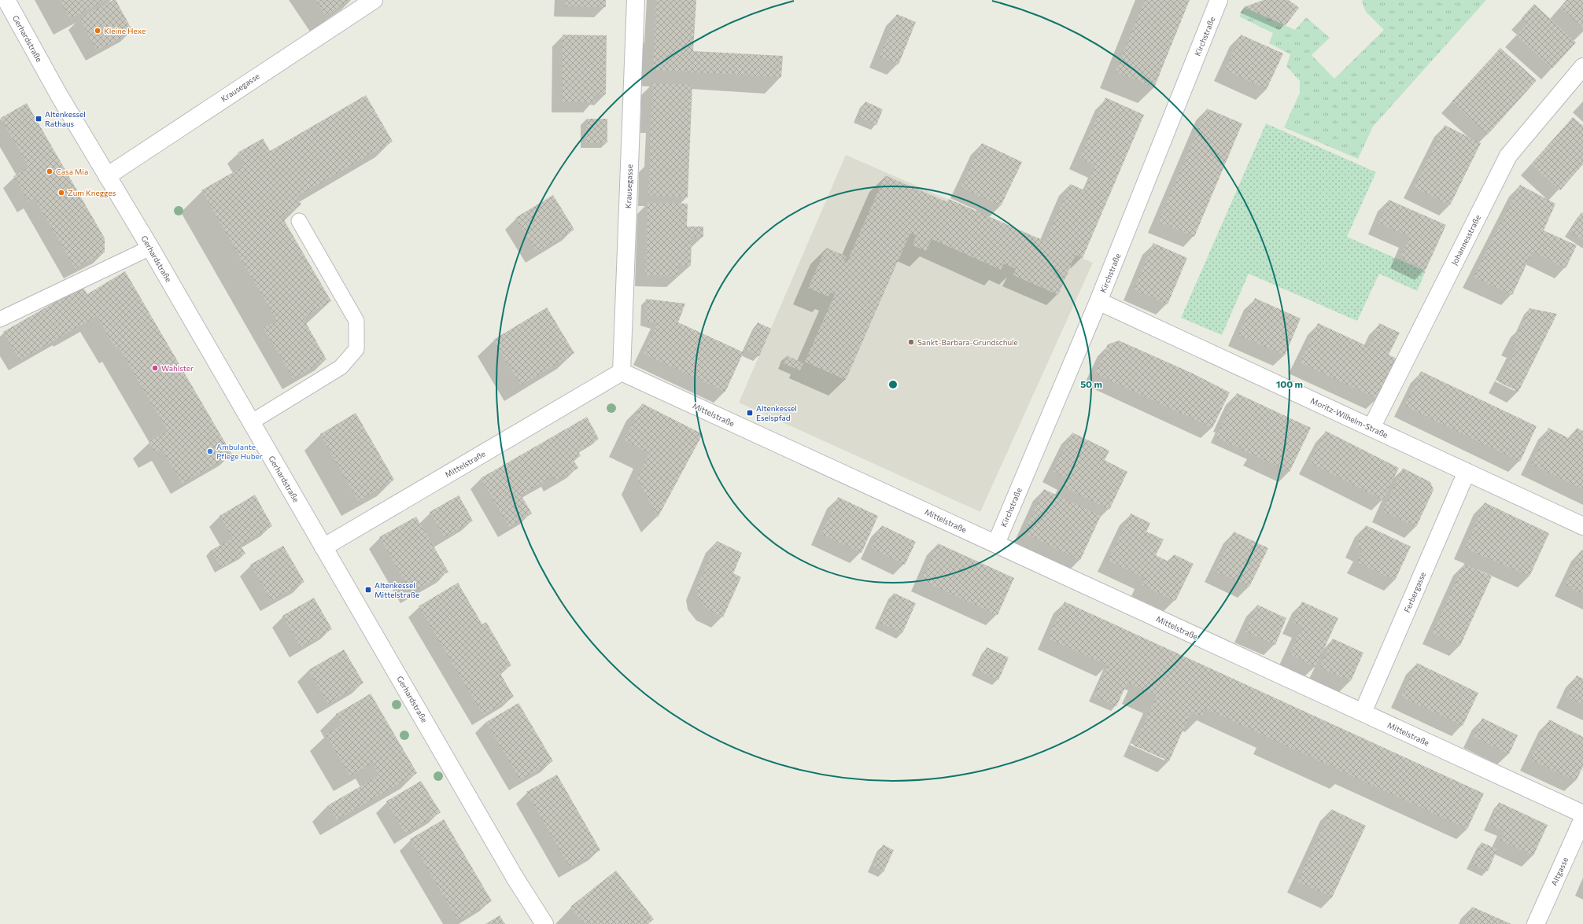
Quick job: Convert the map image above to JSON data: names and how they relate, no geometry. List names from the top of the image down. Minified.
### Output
{"streets":{"street":["Kirchstraße","Gerhardstraße","Krausegasse","Johannesstraße","Mittelstraße","Moritz-Wilhelm-Straße","Ferbergasse","Altgasse"]},"crossings":[["Kirchstraße","Mittelstraße"],["Kirchstraße","Moritz-Wilhelm-Straße"],["Gerhardstraße","Krausegasse"],["Gerhardstraße","Mittelstraße"],["Krausegasse","Mittelstraße"],["Johannesstraße","Moritz-Wilhelm-Straße"],["Mittelstraße","Ferbergasse"],["Moritz-Wilhelm-Straße","Ferbergasse"]],"places":{"other":["Kleine Hexe","Casa Mia","Zum Knegges","Sankt-Barbara-Grundschule","Wahlster","Ambulante Pflege Huber"],"transit":["Altenkessel Rathaus","Altenkessel Eselspfad","Altenkessel Mittelstraße"]},"rings":["50 m","100 m"]}
